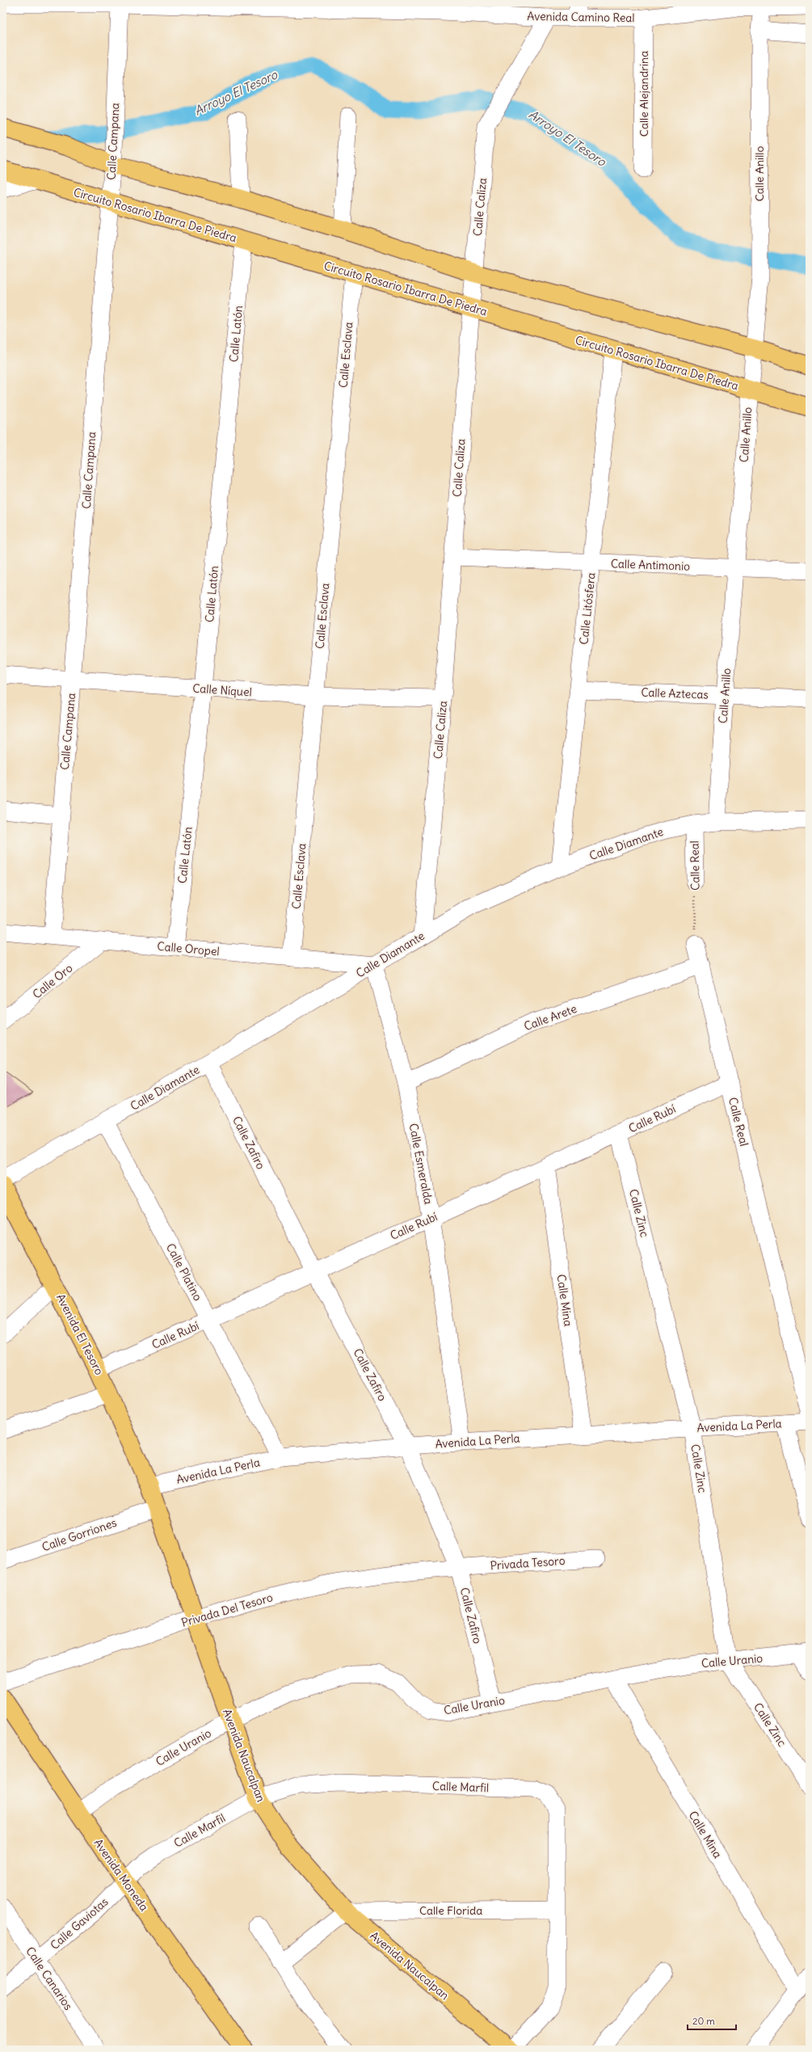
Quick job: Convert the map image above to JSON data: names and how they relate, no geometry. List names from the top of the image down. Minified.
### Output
{"streets":{"main road":["Circuito Rosario Ibarra De Piedra","Avenida El Tesoro","Avenida Naucalpan","Avenida Moneda"],"street":["Avenida Camino Real","Calle Alejandrina","Calle Campana","Calle Anillo","Calle Caliza","Calle Latón","Calle Esclava","Calle Antimonio","Calle Litósfera","Calle Níquel","Calle Aztecas","Calle Diamante","Calle Real","Calle Oropel","Calle Oro","Calle Arete","Calle Rubí","Calle Zafiro","Calle Esmeralda","Calle Zinc","Calle Platino","Calle Mina","Avenida La Perla","Calle Gorriones","Privada Tesoro","Privada Del Tesoro","Calle Uranio","Calle Marfil","Calle Florida","Calle Gaviotas","Calle Canarios"]},"crossings":[["Avenida Camino Real","Calle Alejandrina"],["Avenida Camino Real","Calle Campana"],["Avenida Camino Real","Calle Anillo"],["Avenida Camino Real","Calle Caliza"],["Calle Campana","Circuito Rosario Ibarra De Piedra"],["Calle Campana","Calle Níquel"],["Calle Campana","Calle Oropel"],["Calle Anillo","Circuito Rosario Ibarra De Piedra"],["Calle Anillo","Calle Antimonio"],["Calle Anillo","Calle Aztecas"],["Calle Anillo","Calle Diamante"],["Calle Caliza","Circuito Rosario Ibarra De Piedra"],["Calle Caliza","Calle Antimonio"],["Calle Caliza","Calle Níquel"],["Calle Caliza","Calle Diamante"],["Circuito Rosario Ibarra De Piedra","Calle Latón"],["Circuito Rosario Ibarra De Piedra","Calle Esclava"],["Circuito Rosario Ibarra De Piedra","Calle Litósfera"],["Calle Latón","Calle Níquel"],["Calle Latón","Calle Oropel"],["Calle Esclava","Calle Níquel"],["Calle Esclava","Calle Oropel"],["Calle Antimonio","Calle Litósfera"],["Calle Litósfera","Calle Aztecas"],["Calle Litósfera","Calle Diamante"],["Calle Diamante","Calle Real"],["Calle Diamante","Calle Oropel"],["Calle Diamante","Calle Zafiro"],["Calle Diamante","Calle Esmeralda"],["Calle Diamante","Calle Platino"],["Calle Real","Calle Arete"],["Calle Real","Calle Rubí"],["Calle Oropel","Calle Oro"],["Calle Oropel","Calle Esmeralda"],["Calle Arete","Calle Esmeralda"],["Calle Rubí","Calle Zafiro"],["Calle Rubí","Calle Esmeralda"],["Calle Rubí","Calle Zinc"],["Calle Rubí","Calle Platino"],["Calle Rubí","Calle Mina"],["Calle Rubí","Avenida El Tesoro"],["Calle Zafiro","Avenida La Perla"],["Calle Zafiro","Privada Tesoro"],["Calle Zafiro","Privada Del Tesoro"],["Calle Zafiro","Calle Uranio"],["Calle Esmeralda","Avenida La Perla"],["Calle Zinc","Avenida La Perla"],["Calle Zinc","Calle Uranio"],["Calle Platino","Avenida La Perla"],["Calle Mina","Avenida La Perla"],["Calle Mina","Calle Uranio"],["Avenida El Tesoro","Avenida La Perla"],["Avenida El Tesoro","Avenida Naucalpan"],["Avenida La Perla","Avenida Naucalpan"],["Calle Gorriones","Avenida Naucalpan"],["Privada Tesoro","Privada Del Tesoro"],["Privada Del Tesoro","Avenida Naucalpan"],["Calle Uranio","Avenida Naucalpan"],["Calle Uranio","Avenida Moneda"],["Avenida Naucalpan","Calle Marfil"],["Avenida Naucalpan","Calle Florida"],["Calle Marfil","Avenida Moneda"],["Calle Marfil","Calle Florida"],["Calle Marfil","Calle Gaviotas"],["Avenida Moneda","Calle Gaviotas"],["Calle Gaviotas","Calle Canarios"]],"water":["Arroyo El Tesoro"],"scale_bar":"20 m"}
